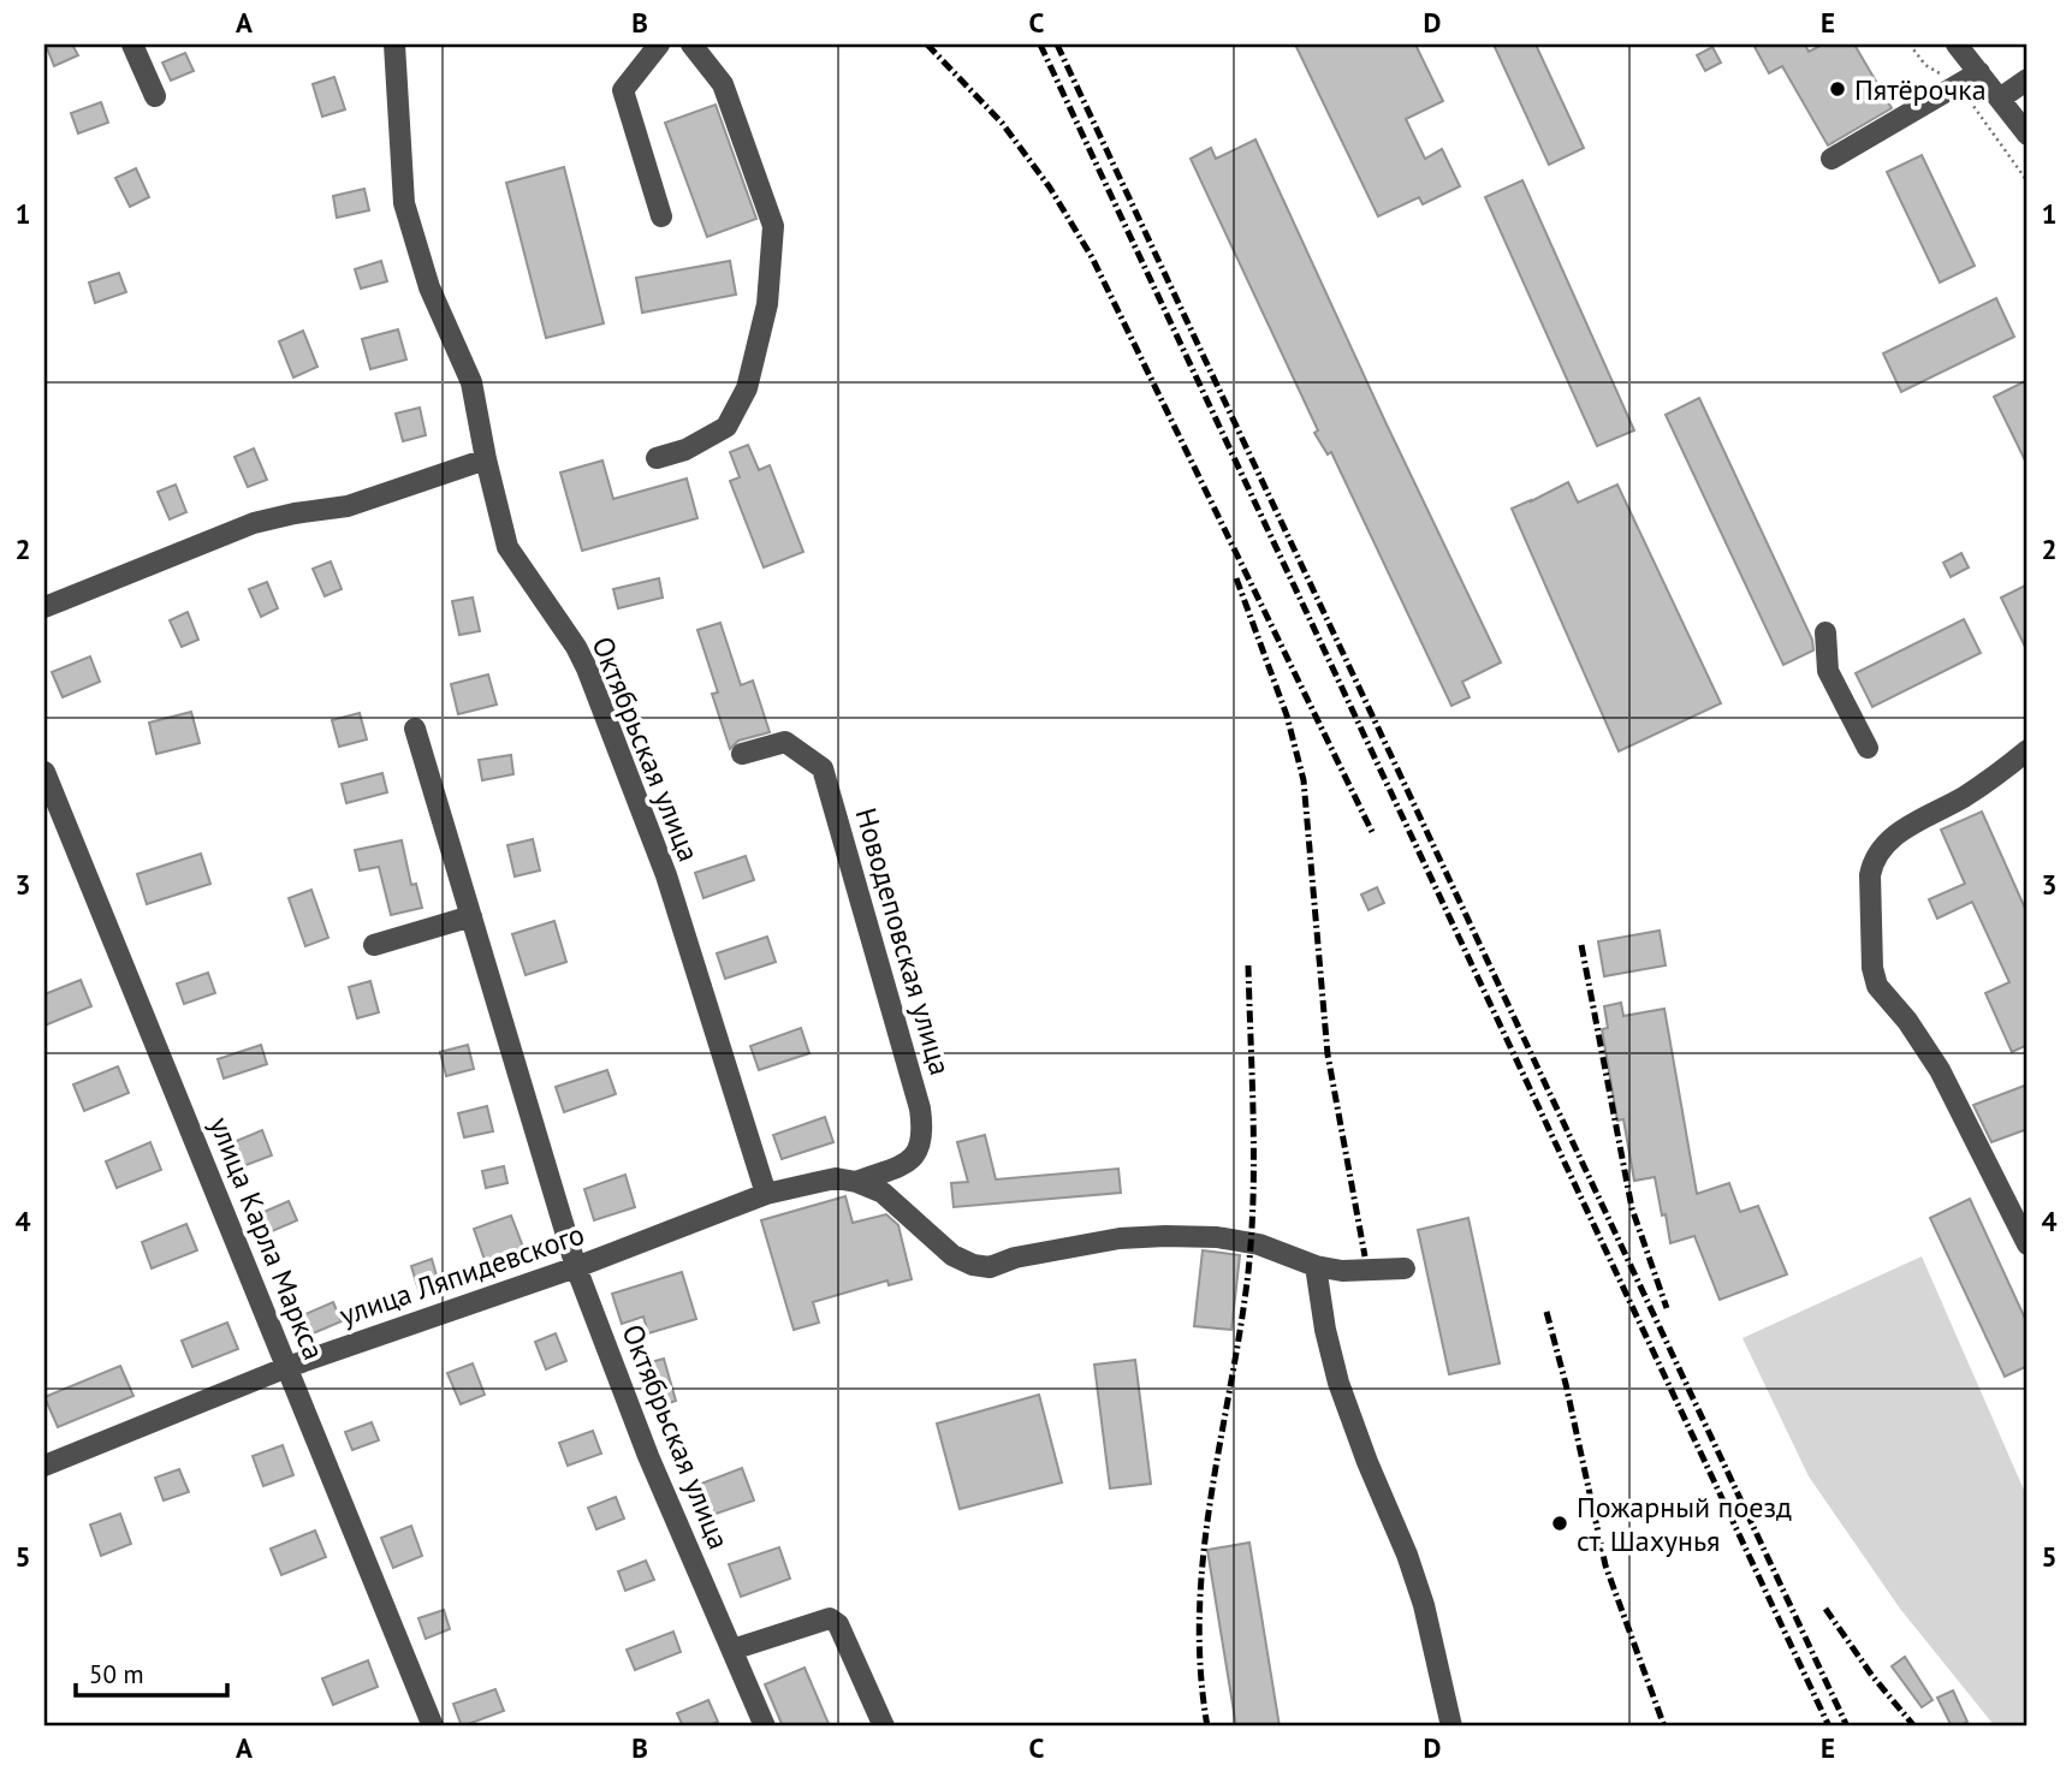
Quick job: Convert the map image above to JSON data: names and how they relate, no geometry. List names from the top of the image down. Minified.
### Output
{"streets":{"street":["Октябрьская улица","Новодеповская улица","улица Карла Маркса","улица Ляпидевского"]},"crossings":[["Октябрьская улица","улица Ляпидевского"],["Новодеповская улица","улица Ляпидевского"],["улица Карла Маркса","улица Ляпидевского"]],"places":["Пятёрочка","Пожарный поезд ст. Шахунья"],"scale_bar":"50 m","grid":{"columns":["A","B","C","D","E"],"rows":["1","2","3","4","5"]}}
